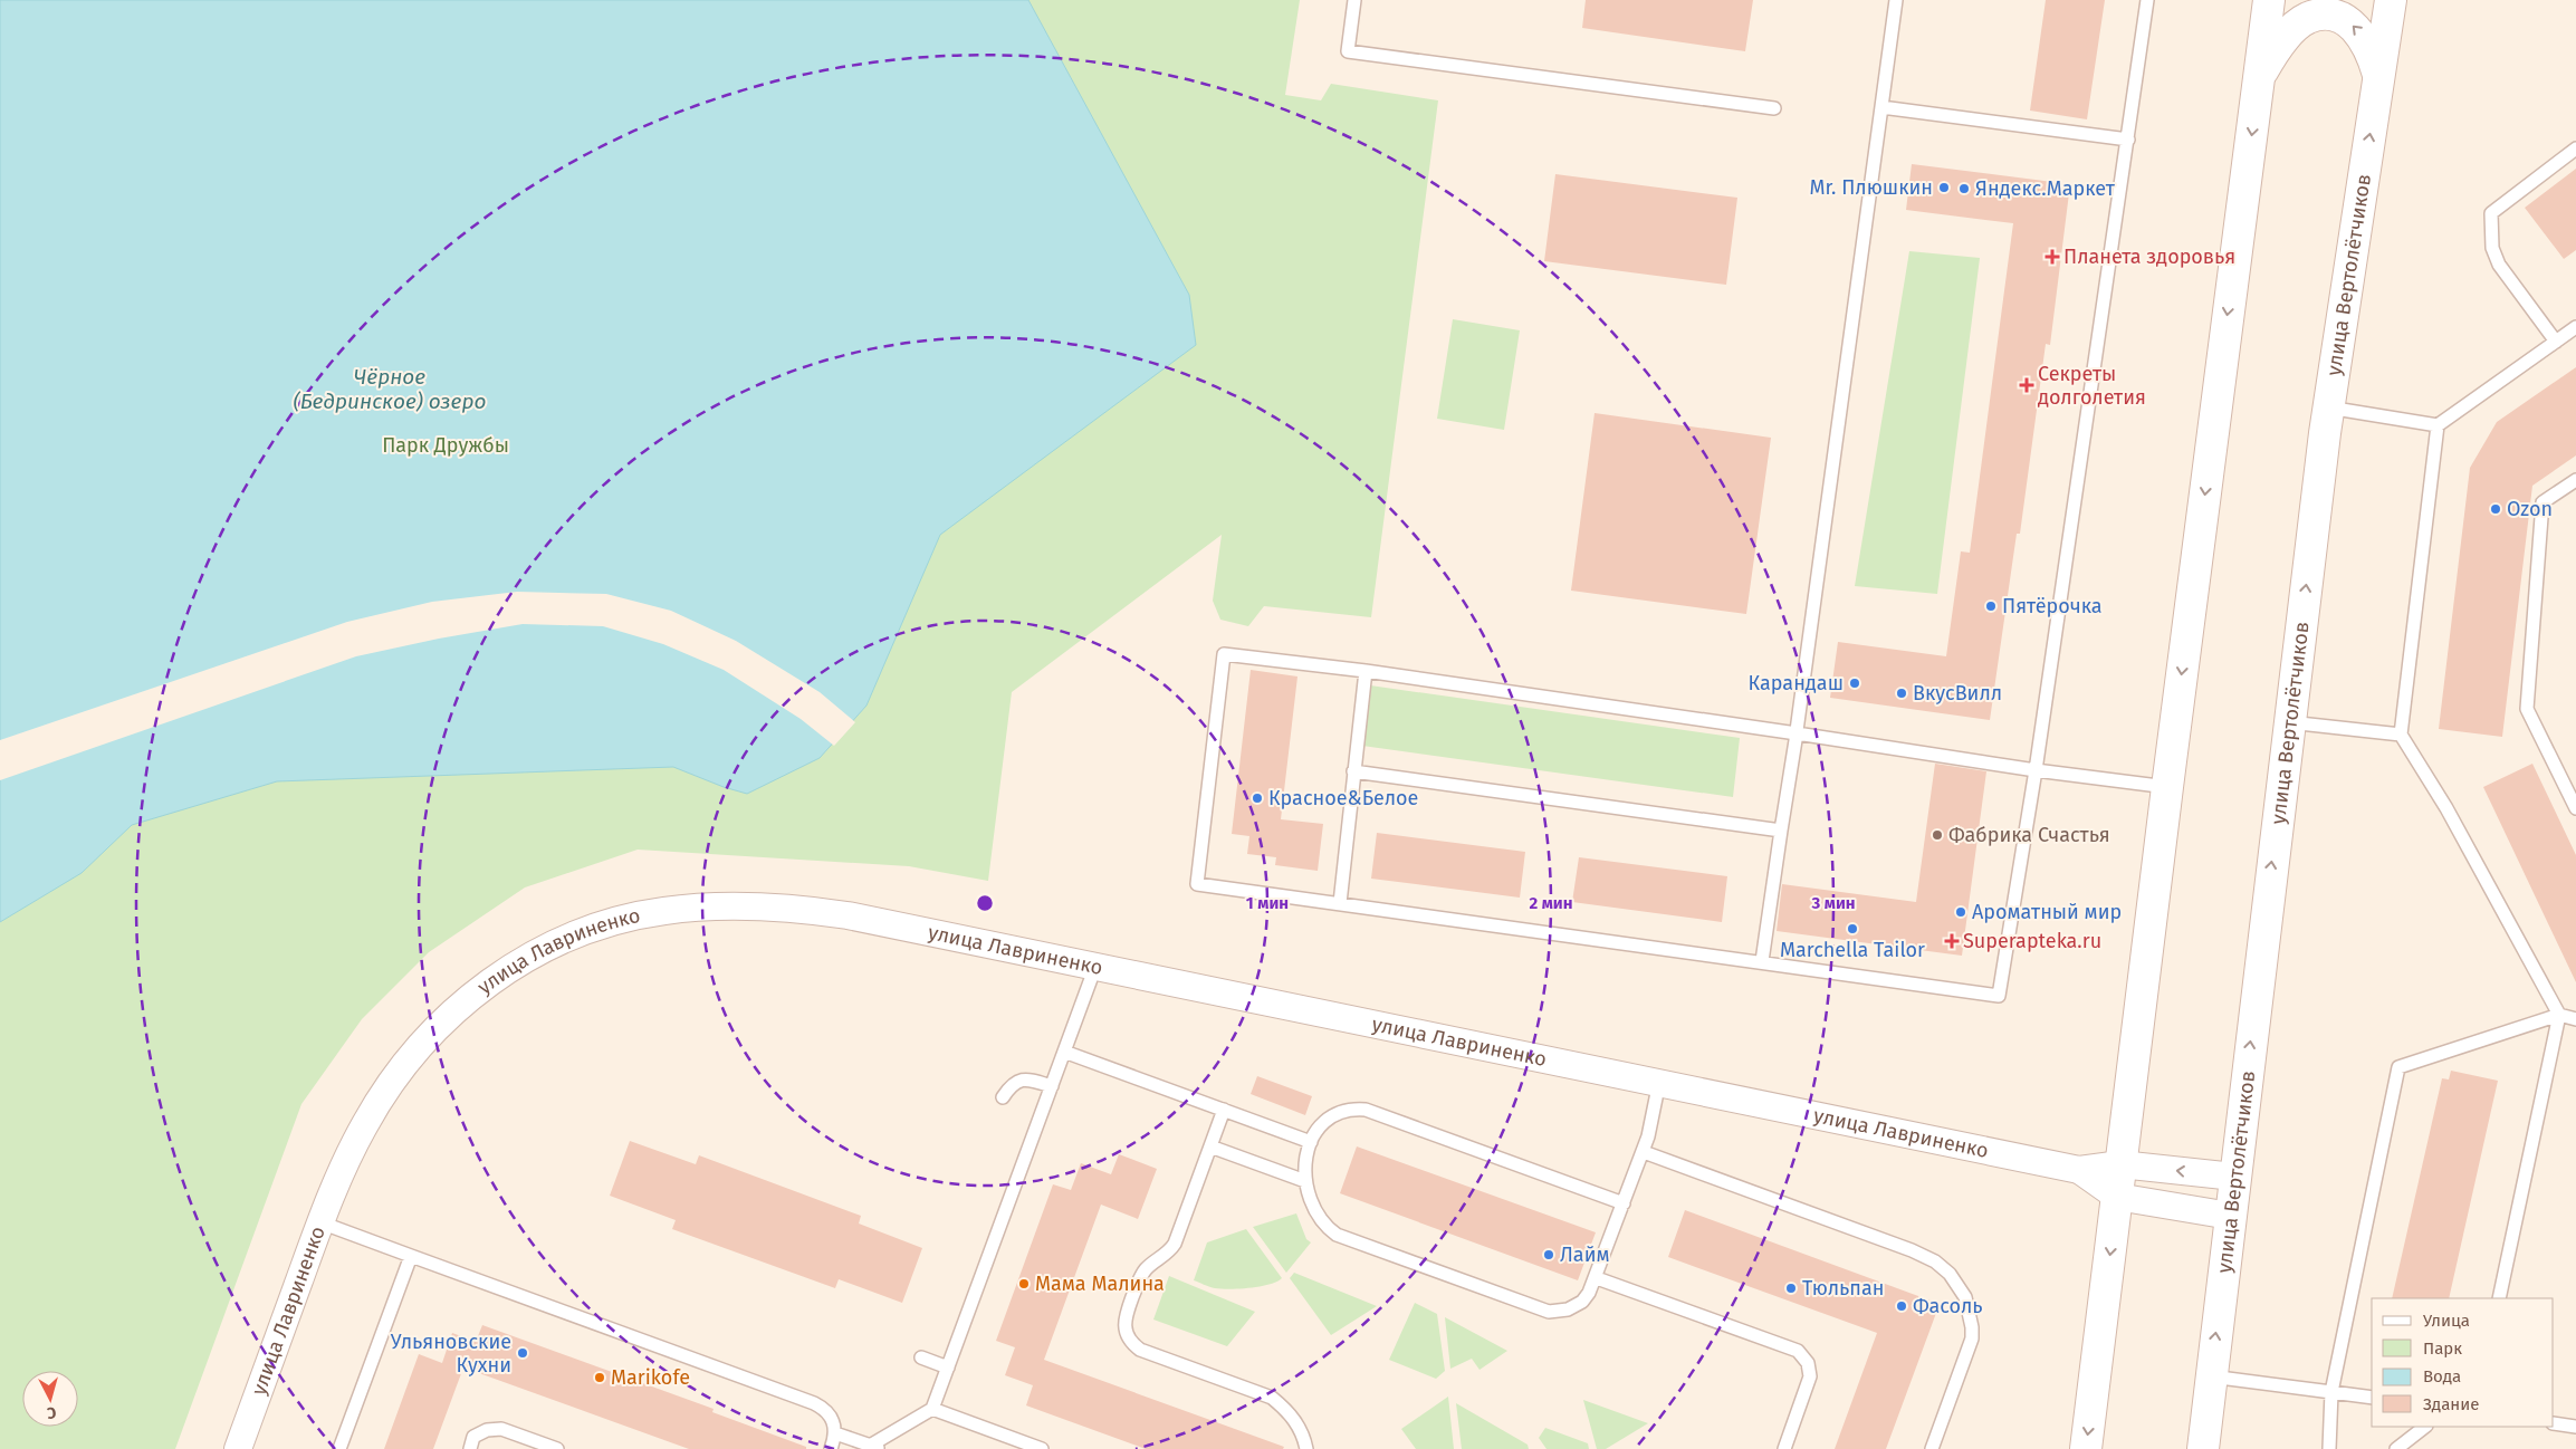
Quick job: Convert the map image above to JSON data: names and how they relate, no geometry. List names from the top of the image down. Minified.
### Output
{"streets":{"main road":["улица Вертолётчиков"],"street":["улица Лавриненко"]},"crossings":[["улица Вертолётчиков","улица Лавриненко"]],"water":["Чёрное (Бедринское) озеро"],"parks":["Парк Дружбы"],"places":{"other":["Mr. Плюшкин","Яндекс.Маркет","Ozon","Пятёрочка","Карандаш","ВкусВилл","Красное&Белое","Фабрика Счастья","Ароматный мир","Marchella Tailor","Лайм","Мама Малина","Тюльпан","Фасоль","Ульяновские Кухни","Marikofe"],"health":["Планета здоровья","Секреты долголетия","Superapteka.ru"]},"legend":["Улица","Парк","Вода","Здание"],"north":"bottom","rings":["1 мин","2 мин","3 мин"]}
